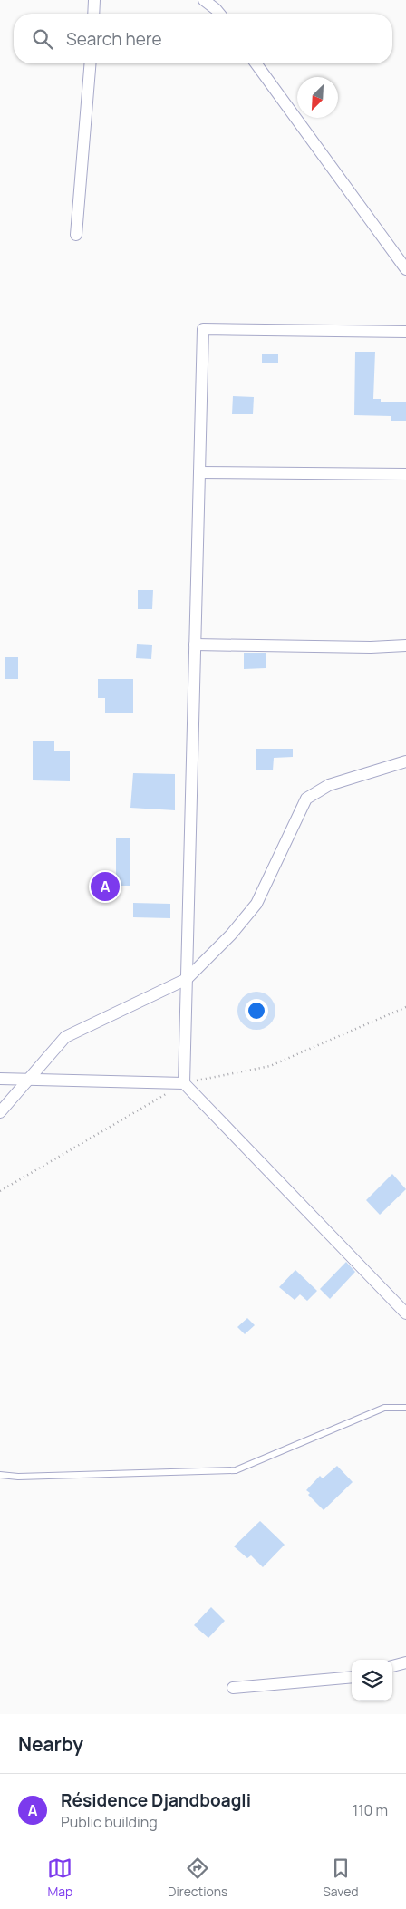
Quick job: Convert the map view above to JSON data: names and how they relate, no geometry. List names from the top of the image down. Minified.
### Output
{"north":"bottom left","page":{"search":"Search here","pins":"A","heading":"Nearby","list":[{"mark":"A","name":"Résidence Djandboagli","note":"Public building","value":"110 m"}],"nav":["Map","Directions","Saved"]}}
